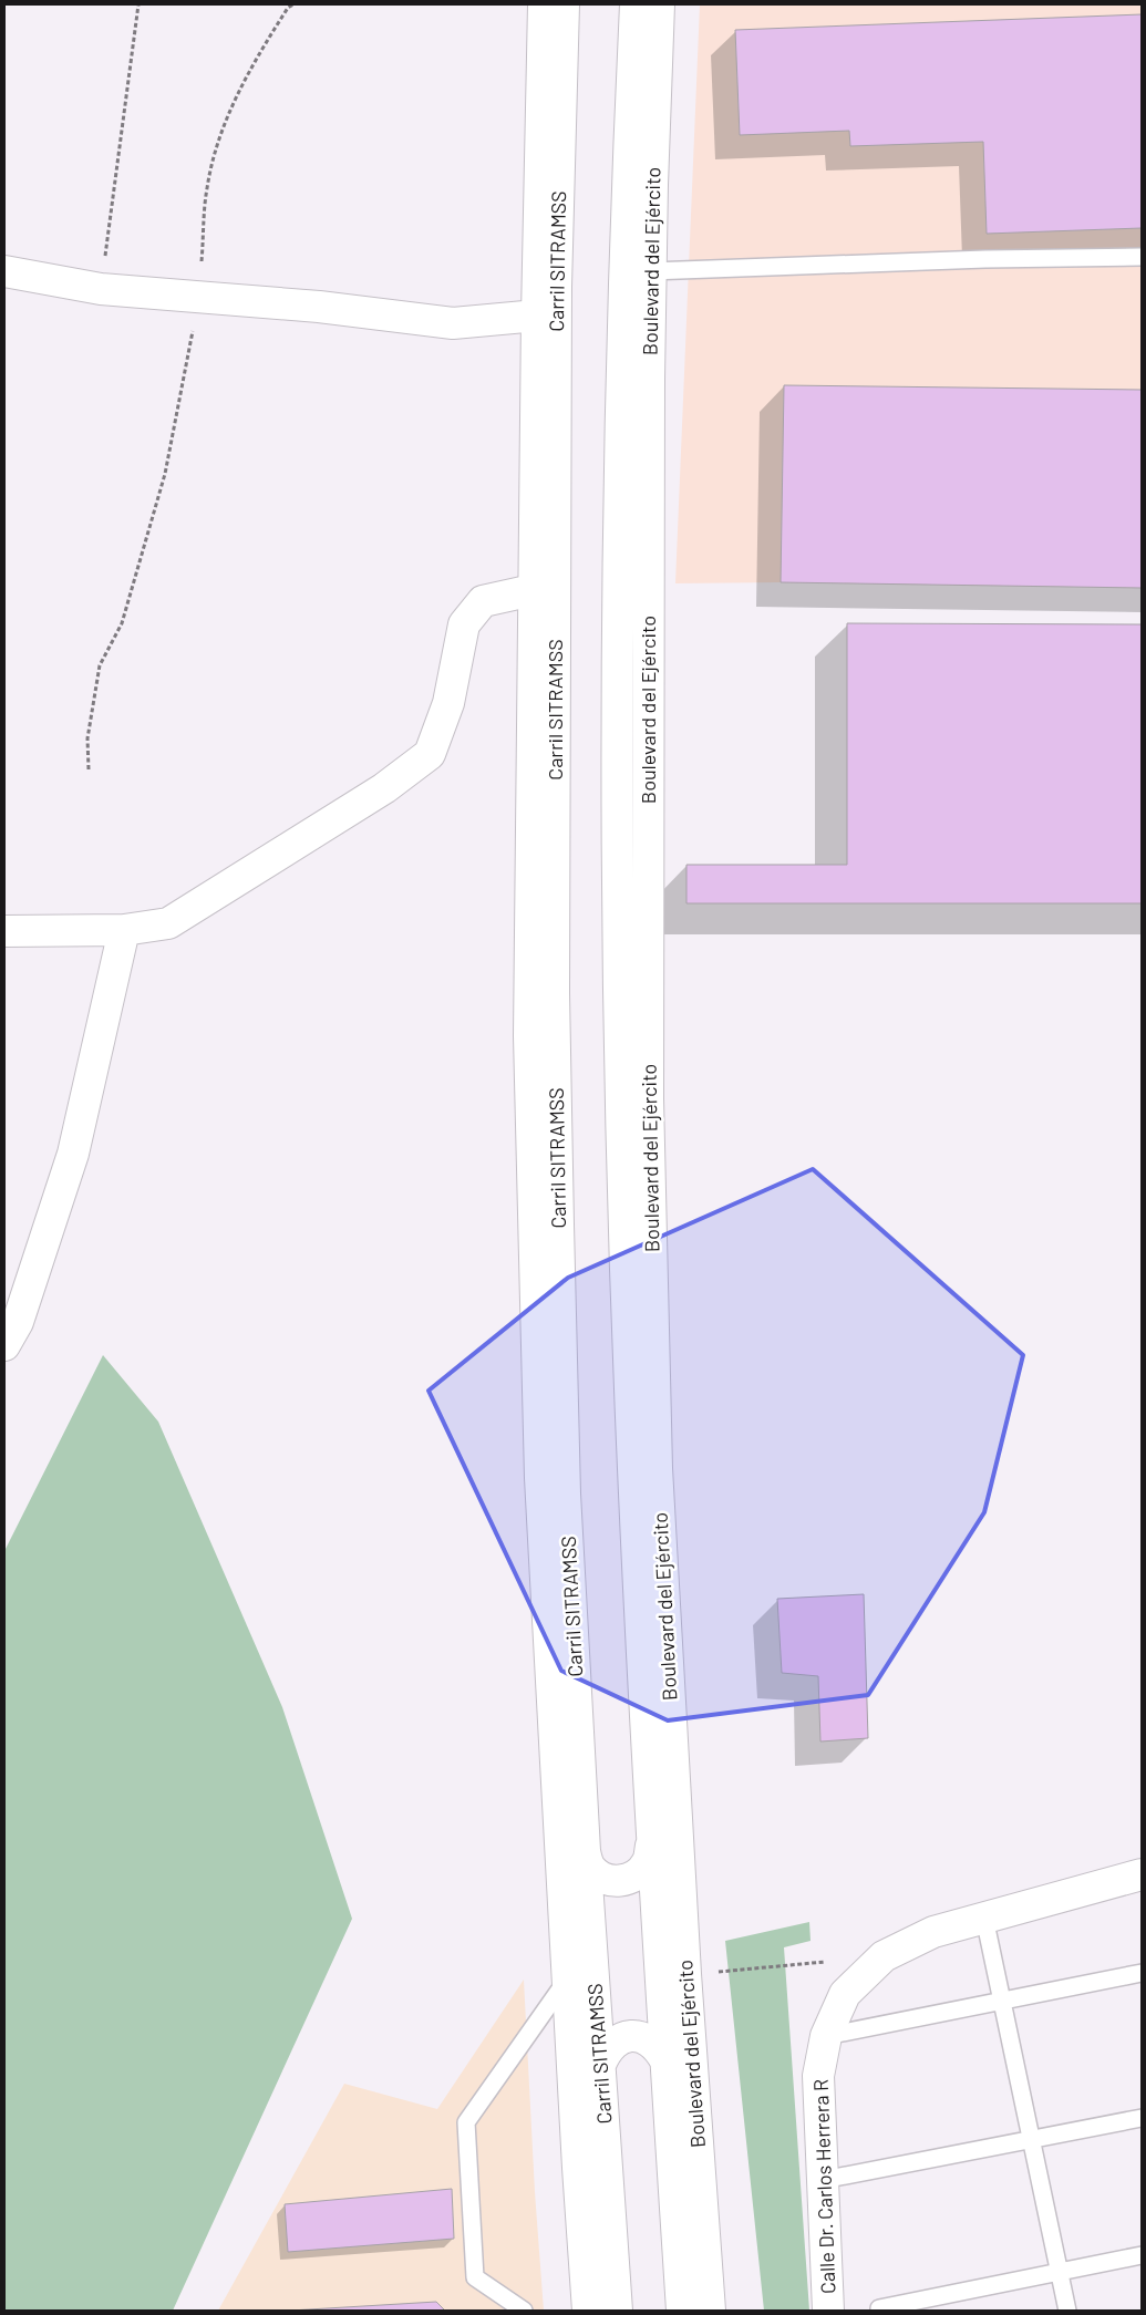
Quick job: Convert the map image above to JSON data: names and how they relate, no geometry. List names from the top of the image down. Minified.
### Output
{"streets":{"main road":["Carril SITRAMSS","Boulevard del Ejército","Calle Dr. Carlos Herrera R"]}}
